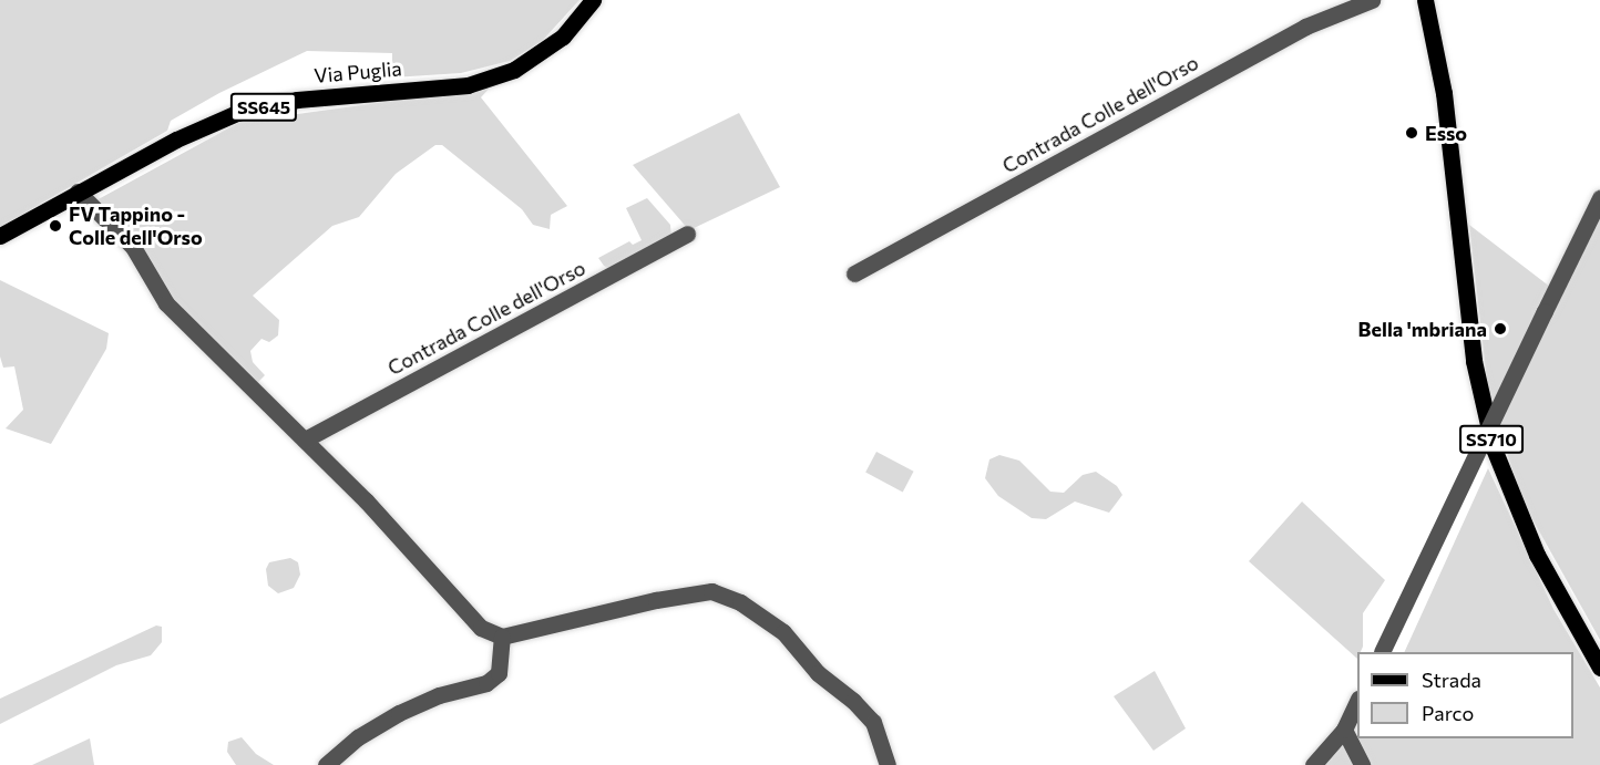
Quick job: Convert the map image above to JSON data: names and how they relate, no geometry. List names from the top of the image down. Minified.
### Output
{"streets":{"main road":["Via Puglia","SS645","SS710"],"street":["Contrada Colle dell'Orso"]},"crossings":[["Via Puglia","SS645"]],"places":["Esso","FV Tappino - Colle dell'Orso","Bella 'mbriana"],"legend":["Strada","Parco"]}
